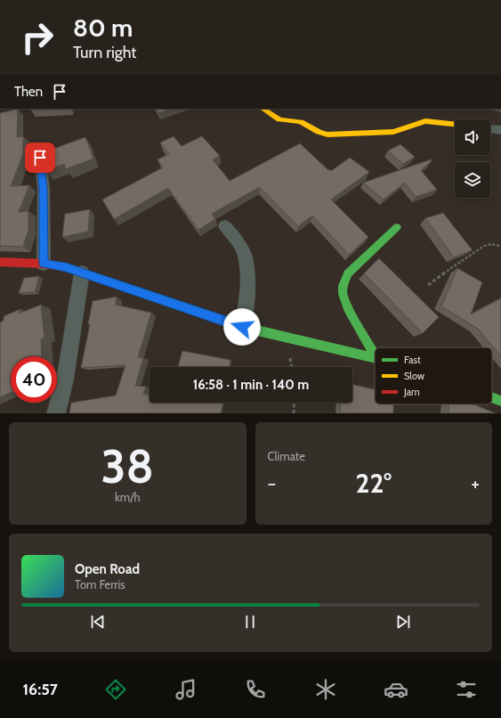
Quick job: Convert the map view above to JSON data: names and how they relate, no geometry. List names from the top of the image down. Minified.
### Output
{"legend":["Fast","Slow","Jam"],"page":{"turn":["80 m","Turn right"],"then":"Then","limit":"40","trip":"16:58 · 1 min · 140 m","tile":[["38","km/h"],"Climate"],"heat":["−","22°","+"],"song":["Open Road","Tom Ferris"],"tabs":"16:57"}}
